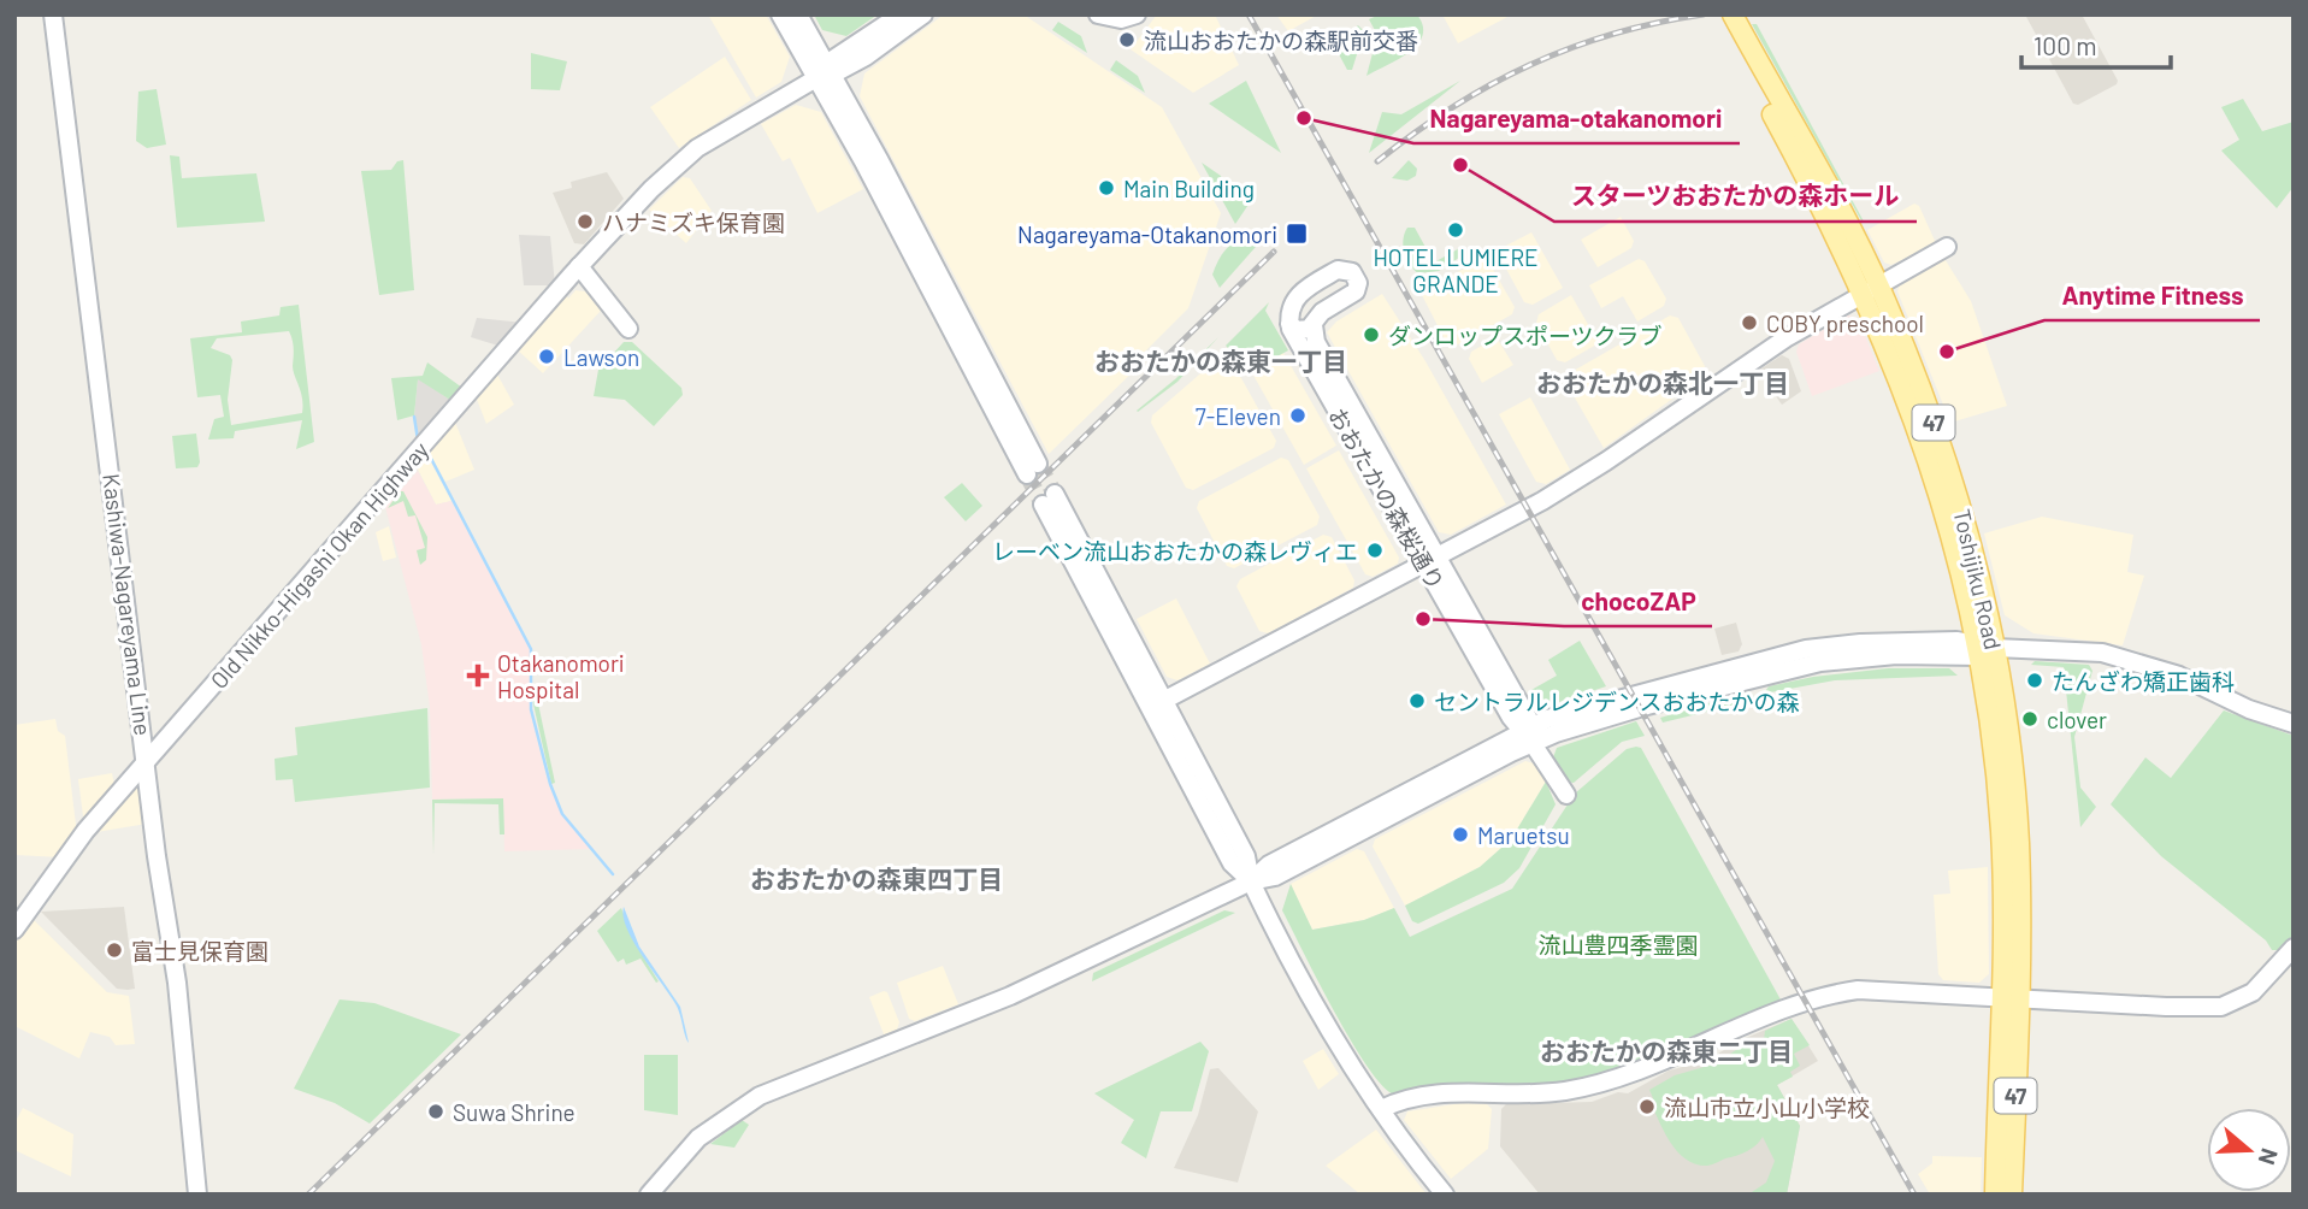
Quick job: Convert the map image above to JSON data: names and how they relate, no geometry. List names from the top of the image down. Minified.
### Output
{"streets":{"main road":["47","Toshijiku Road"],"street":["おおたかの森桜通り","Old Nikko-Higashi Okan Highway","Kashiwa-Nagareyama Line"]},"crossings":[["Old Nikko-Higashi Okan Highway","Kashiwa-Nagareyama Line"]],"districts":["おおたかの森東一丁目","おおたかの森北一丁目","おおたかの森東四丁目","おおたかの森東二丁目"],"parks":["流山豊四季霊園"],"places":{"other":["流山おおたかの森駅前交番","Nagareyama-otakanomori","スターツおおたかの森ホール","Main Building","ハナミズキ保育園","HOTEL LUMIERE GRANDE","COBY preschool","ダンロップスポーツクラブ","Anytime Fitness","Lawson","7-Eleven","レーベン流山おおたかの森レヴィエ","chocoZAP","たんざわ矯正歯科","セントラルレジデンスおおたかの森","clover","Maruetsu","富士見保育園","流山市立小山小学校","Suwa Shrine"],"transit":["Nagareyama-Otakanomori"],"health":["Otakanomori Hospital"]},"scale_bar":"100 m","north":"right"}
